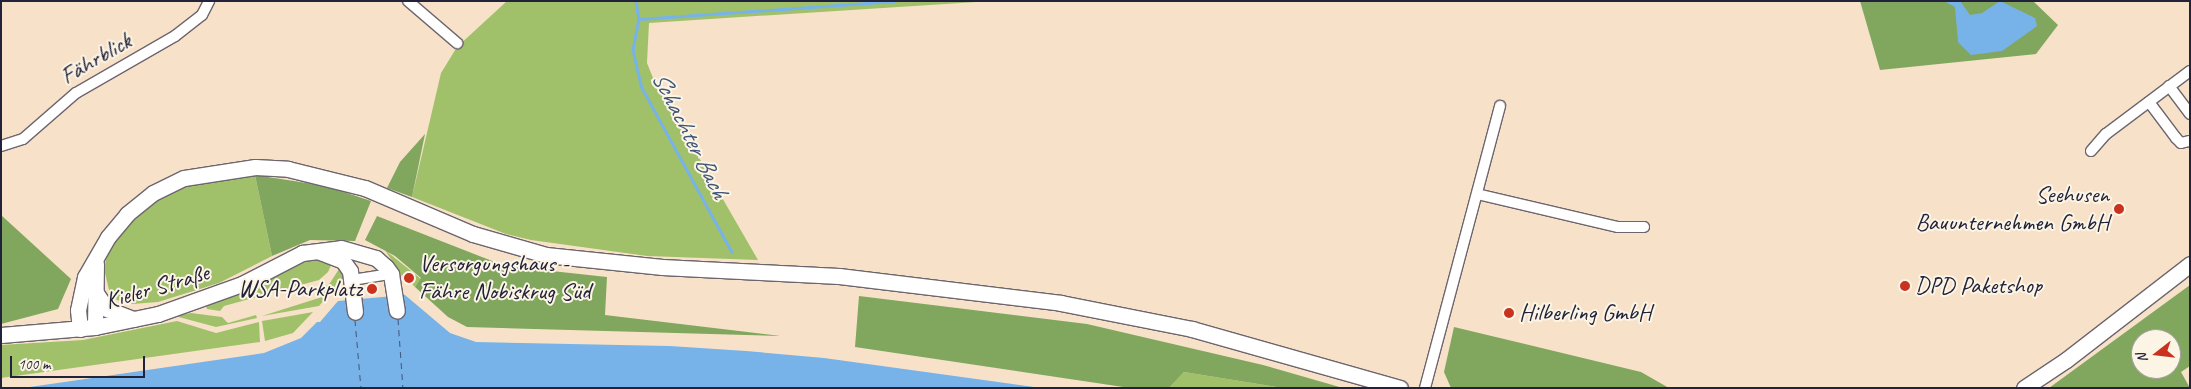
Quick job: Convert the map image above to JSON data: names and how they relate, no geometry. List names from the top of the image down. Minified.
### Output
{"streets":{"main road":["Kieler Straße"],"street":["Fährblick"]},"water":["Schachter Bach"],"places":["Seehusen Bauunternehmen GmbH","Versorgungshaus - Fähre Nobiskrug Süd","DPD Paketshop","WSA-Parkplatz","Hilberling GmbH"],"scale_bar":"100 m","north":"left"}
